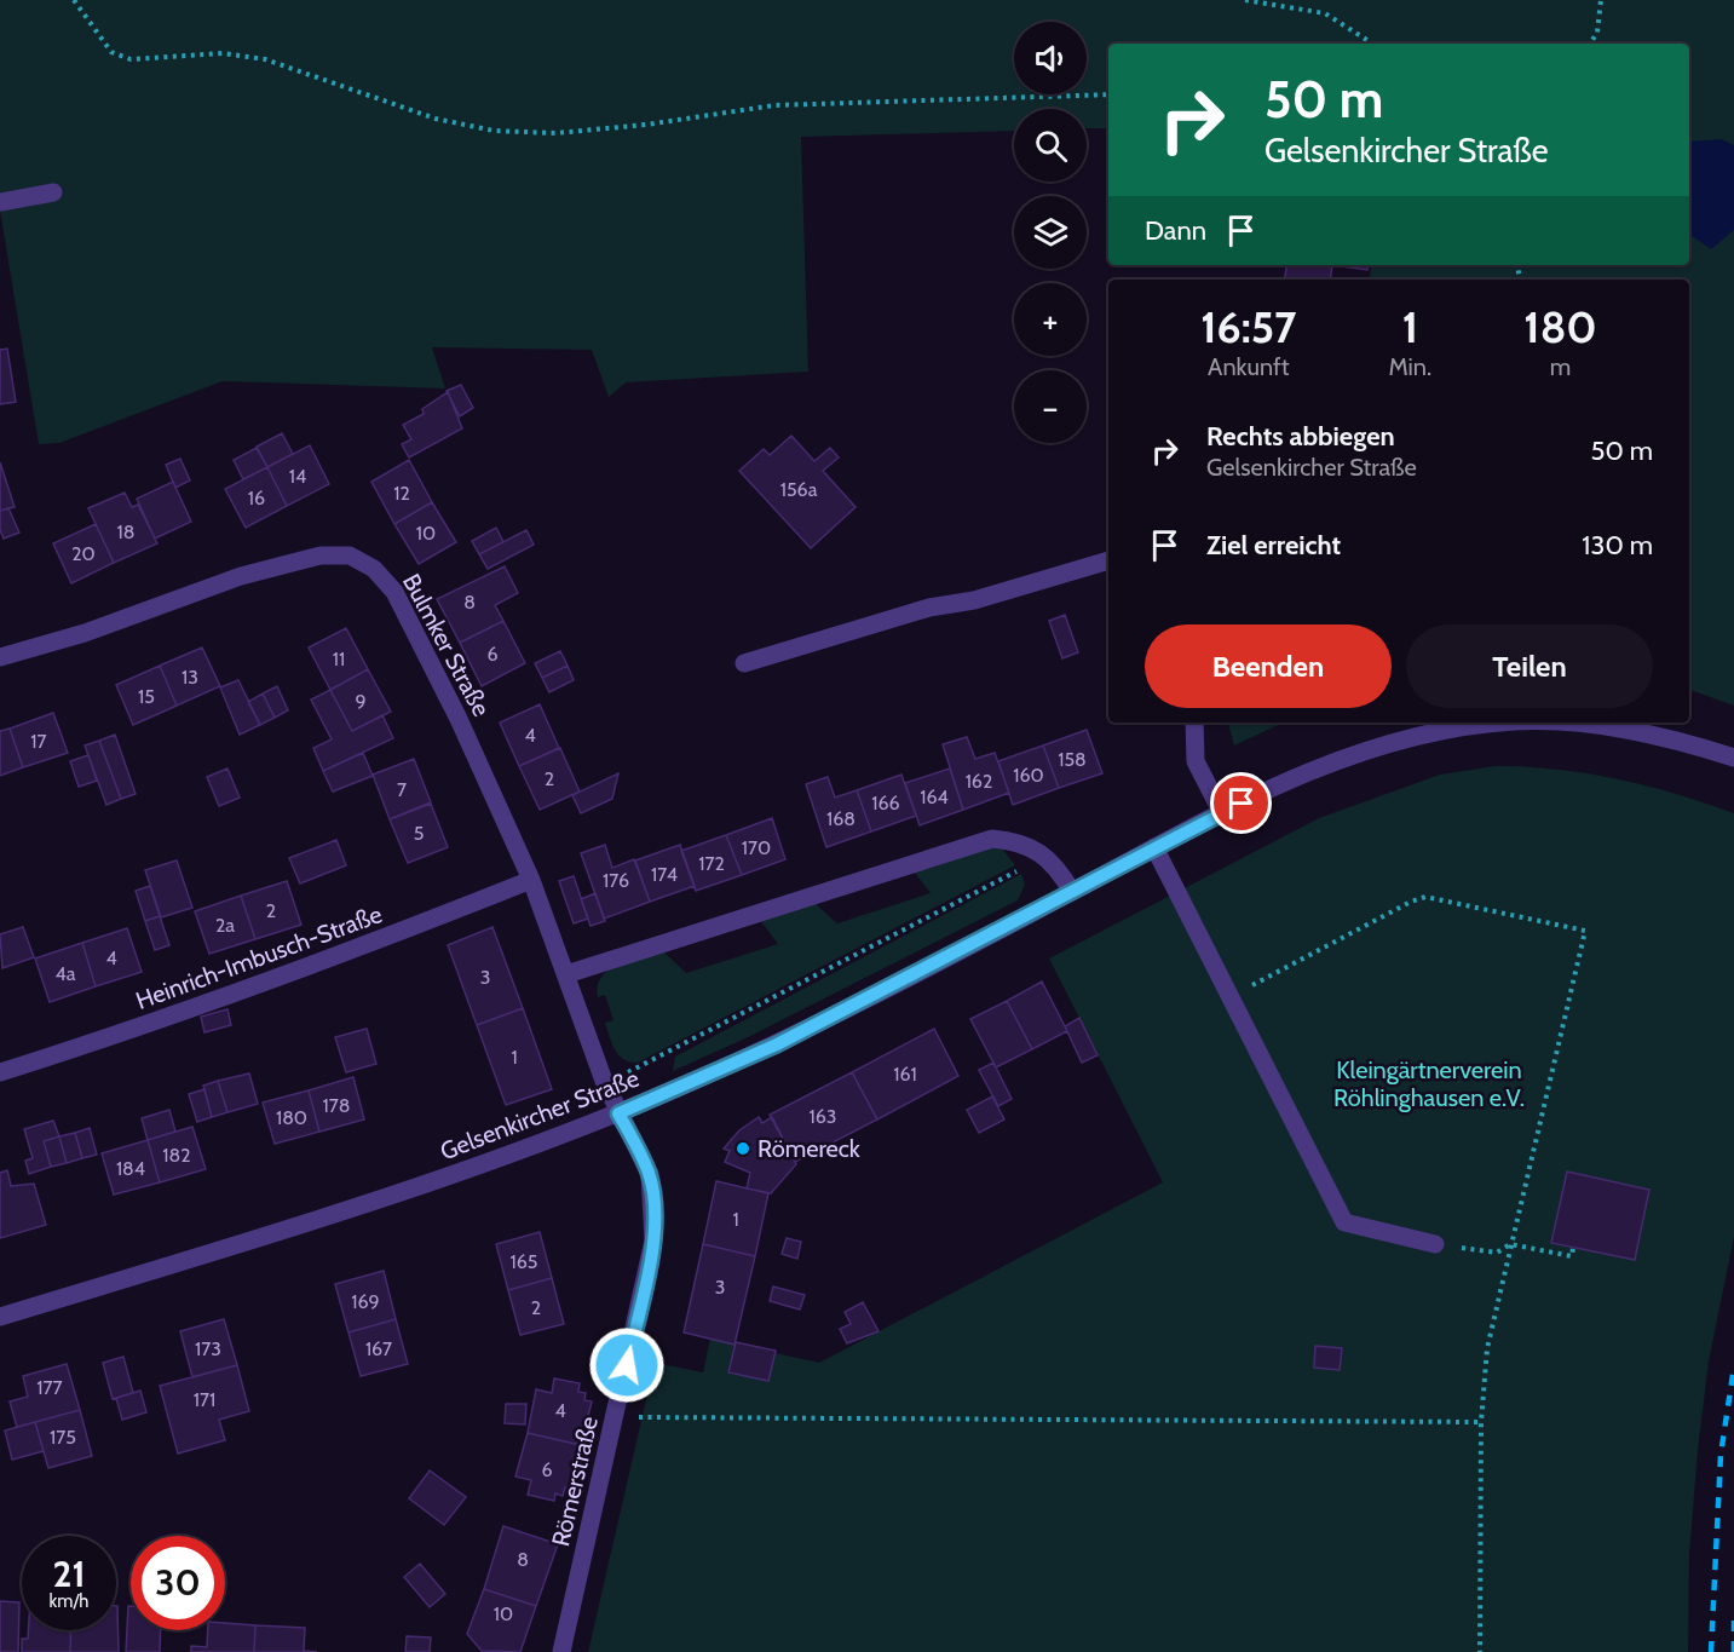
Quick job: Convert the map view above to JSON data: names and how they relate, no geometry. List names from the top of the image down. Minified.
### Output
{"streets":{"street":["Bulmker Straße","Heinrich-Imbusch-Straße","Gelsenkircher Straße","Römerstraße"]},"crossings":[["Bulmker Straße","Heinrich-Imbusch-Straße"],["Bulmker Straße","Gelsenkircher Straße"],["Bulmker Straße","Römerstraße"],["Gelsenkircher Straße","Römerstraße"]],"parks":["Kleingärtnerverein Röhlinghausen e.V."],"places":["Römereck"],"house_numbers":["14","156a","12","16","18","10","20","8","6","11","13","15","9","4","17","158","160","2","162","7","164","166","168","5","170","172","174","176","2","2a","4","4a","3","1","161","178","163","180","182","184","1","165","3","169","2","173","167","177","171","4","175","6","8","10"],"page":{"map_buttons":["+","−"],"turn":["50 m","Gelsenkircher Straße"],"then":"Dann","eta":["16:57","Ankunft","1","Min.","180","m"],"list":[{"name":"Rechts abbiegen","note":"Gelsenkircher Straße","value":"50 m"},{"name":"Ziel erreicht","value":"130 m"}],"buttons":["Beenden","Teilen"],"speed":"21 km/h","limit":"30"}}
